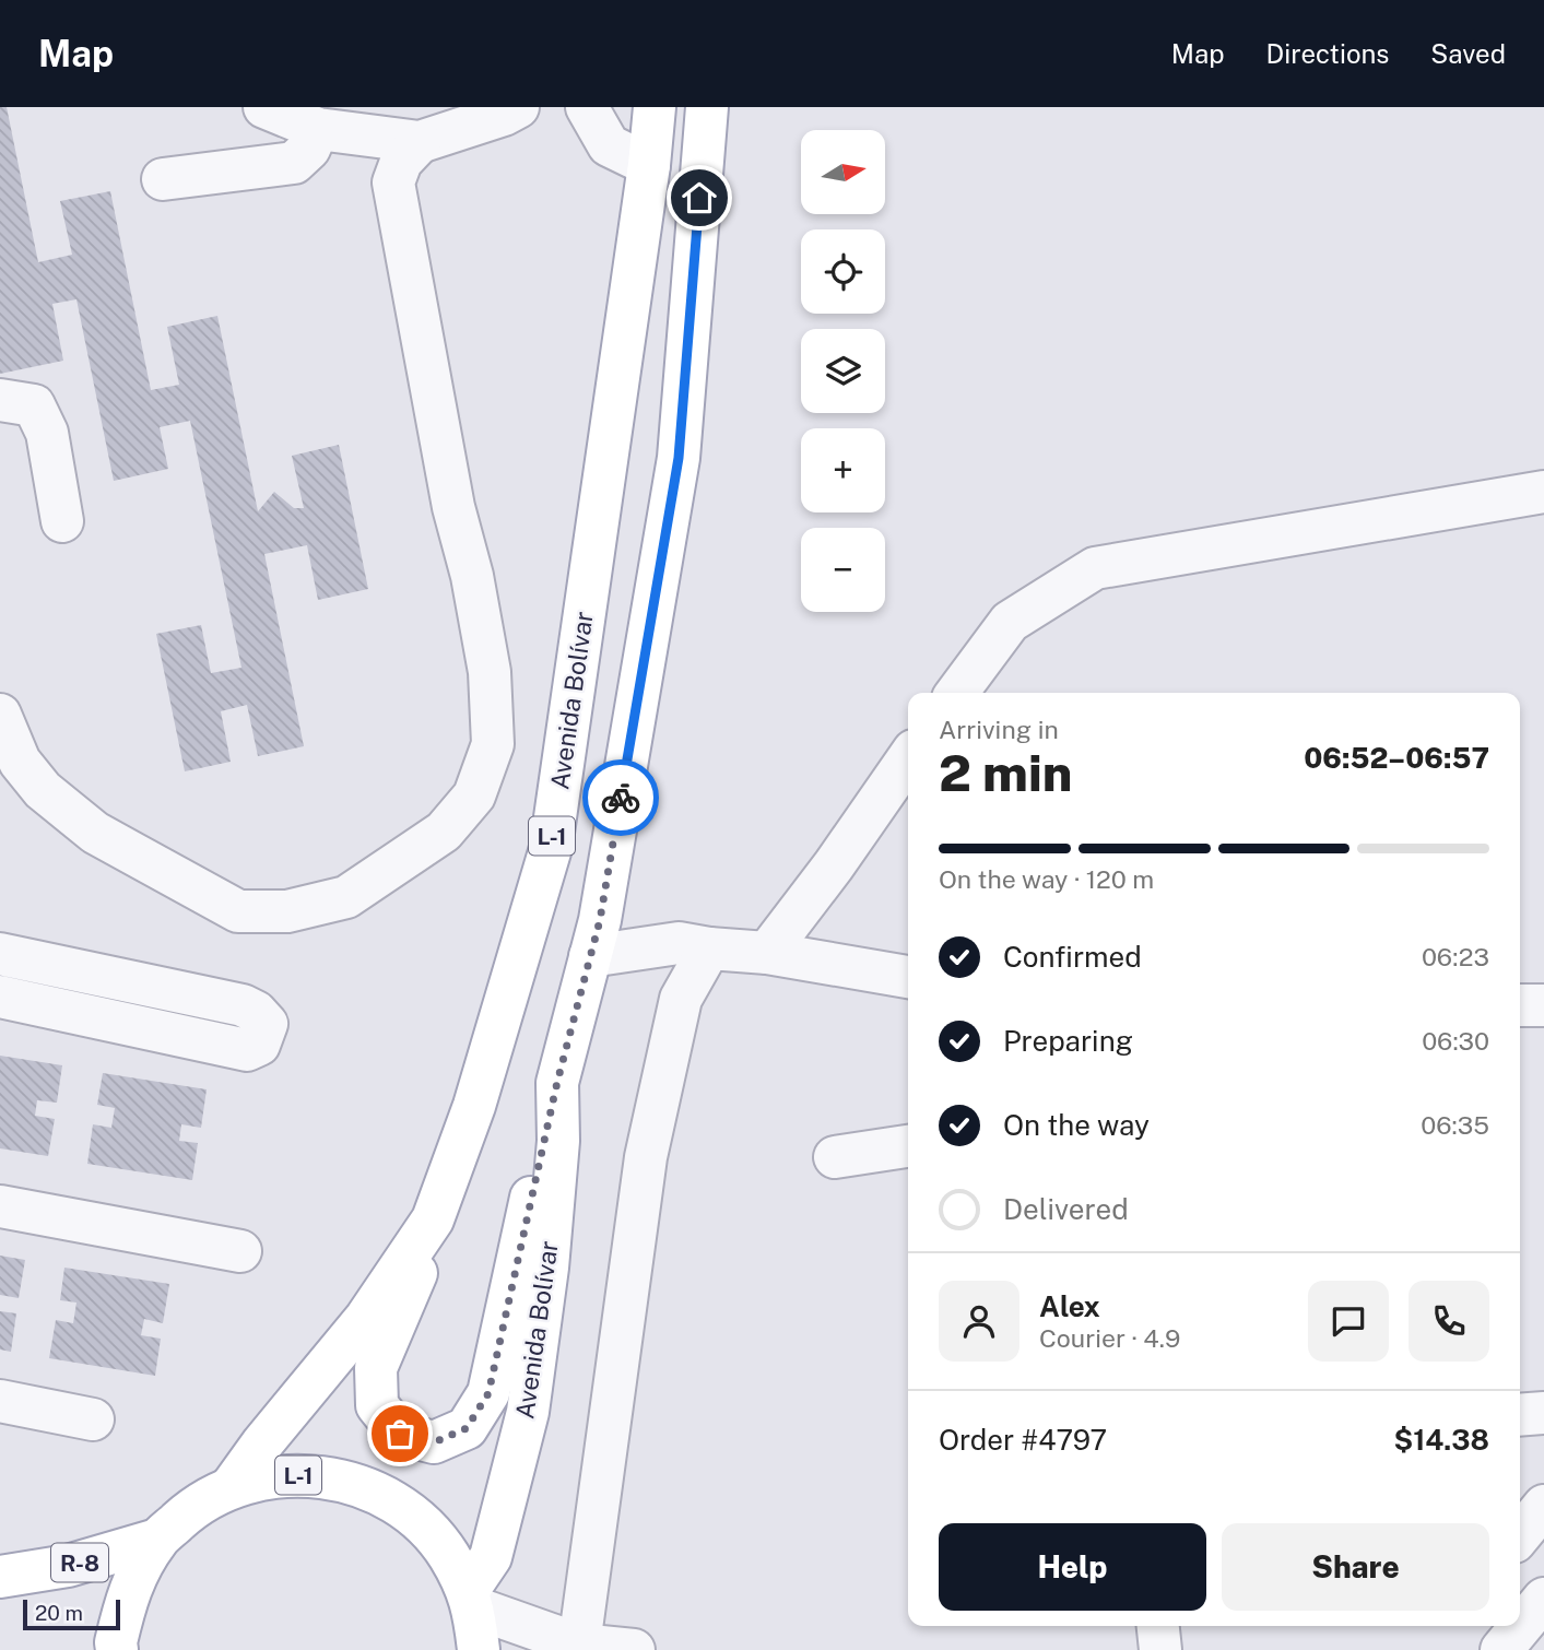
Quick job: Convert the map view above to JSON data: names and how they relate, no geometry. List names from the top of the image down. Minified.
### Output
{"streets":{"main road":["Avenida Bolívar","L-1","R-8"]},"crossings":[["Avenida Bolívar","L-1"],["L-1","R-8"]],"scale_bar":"20 m","north":"right","page":{"header":"Map","nav":["Map","Directions","Saved"],"map_buttons":["+","−"],"heading":["2 min","Arriving in","06:52–06:57"],"panel":["Alex","Courier · 4.9","Order #4797","$14.38"],"bar":"On the way · 120 m","list":[["Confirmed","06:23"],["Preparing","06:30"],["On the way","06:35"],"Delivered"],"buttons":["Help","Share"],"scale":"20 m"}}
